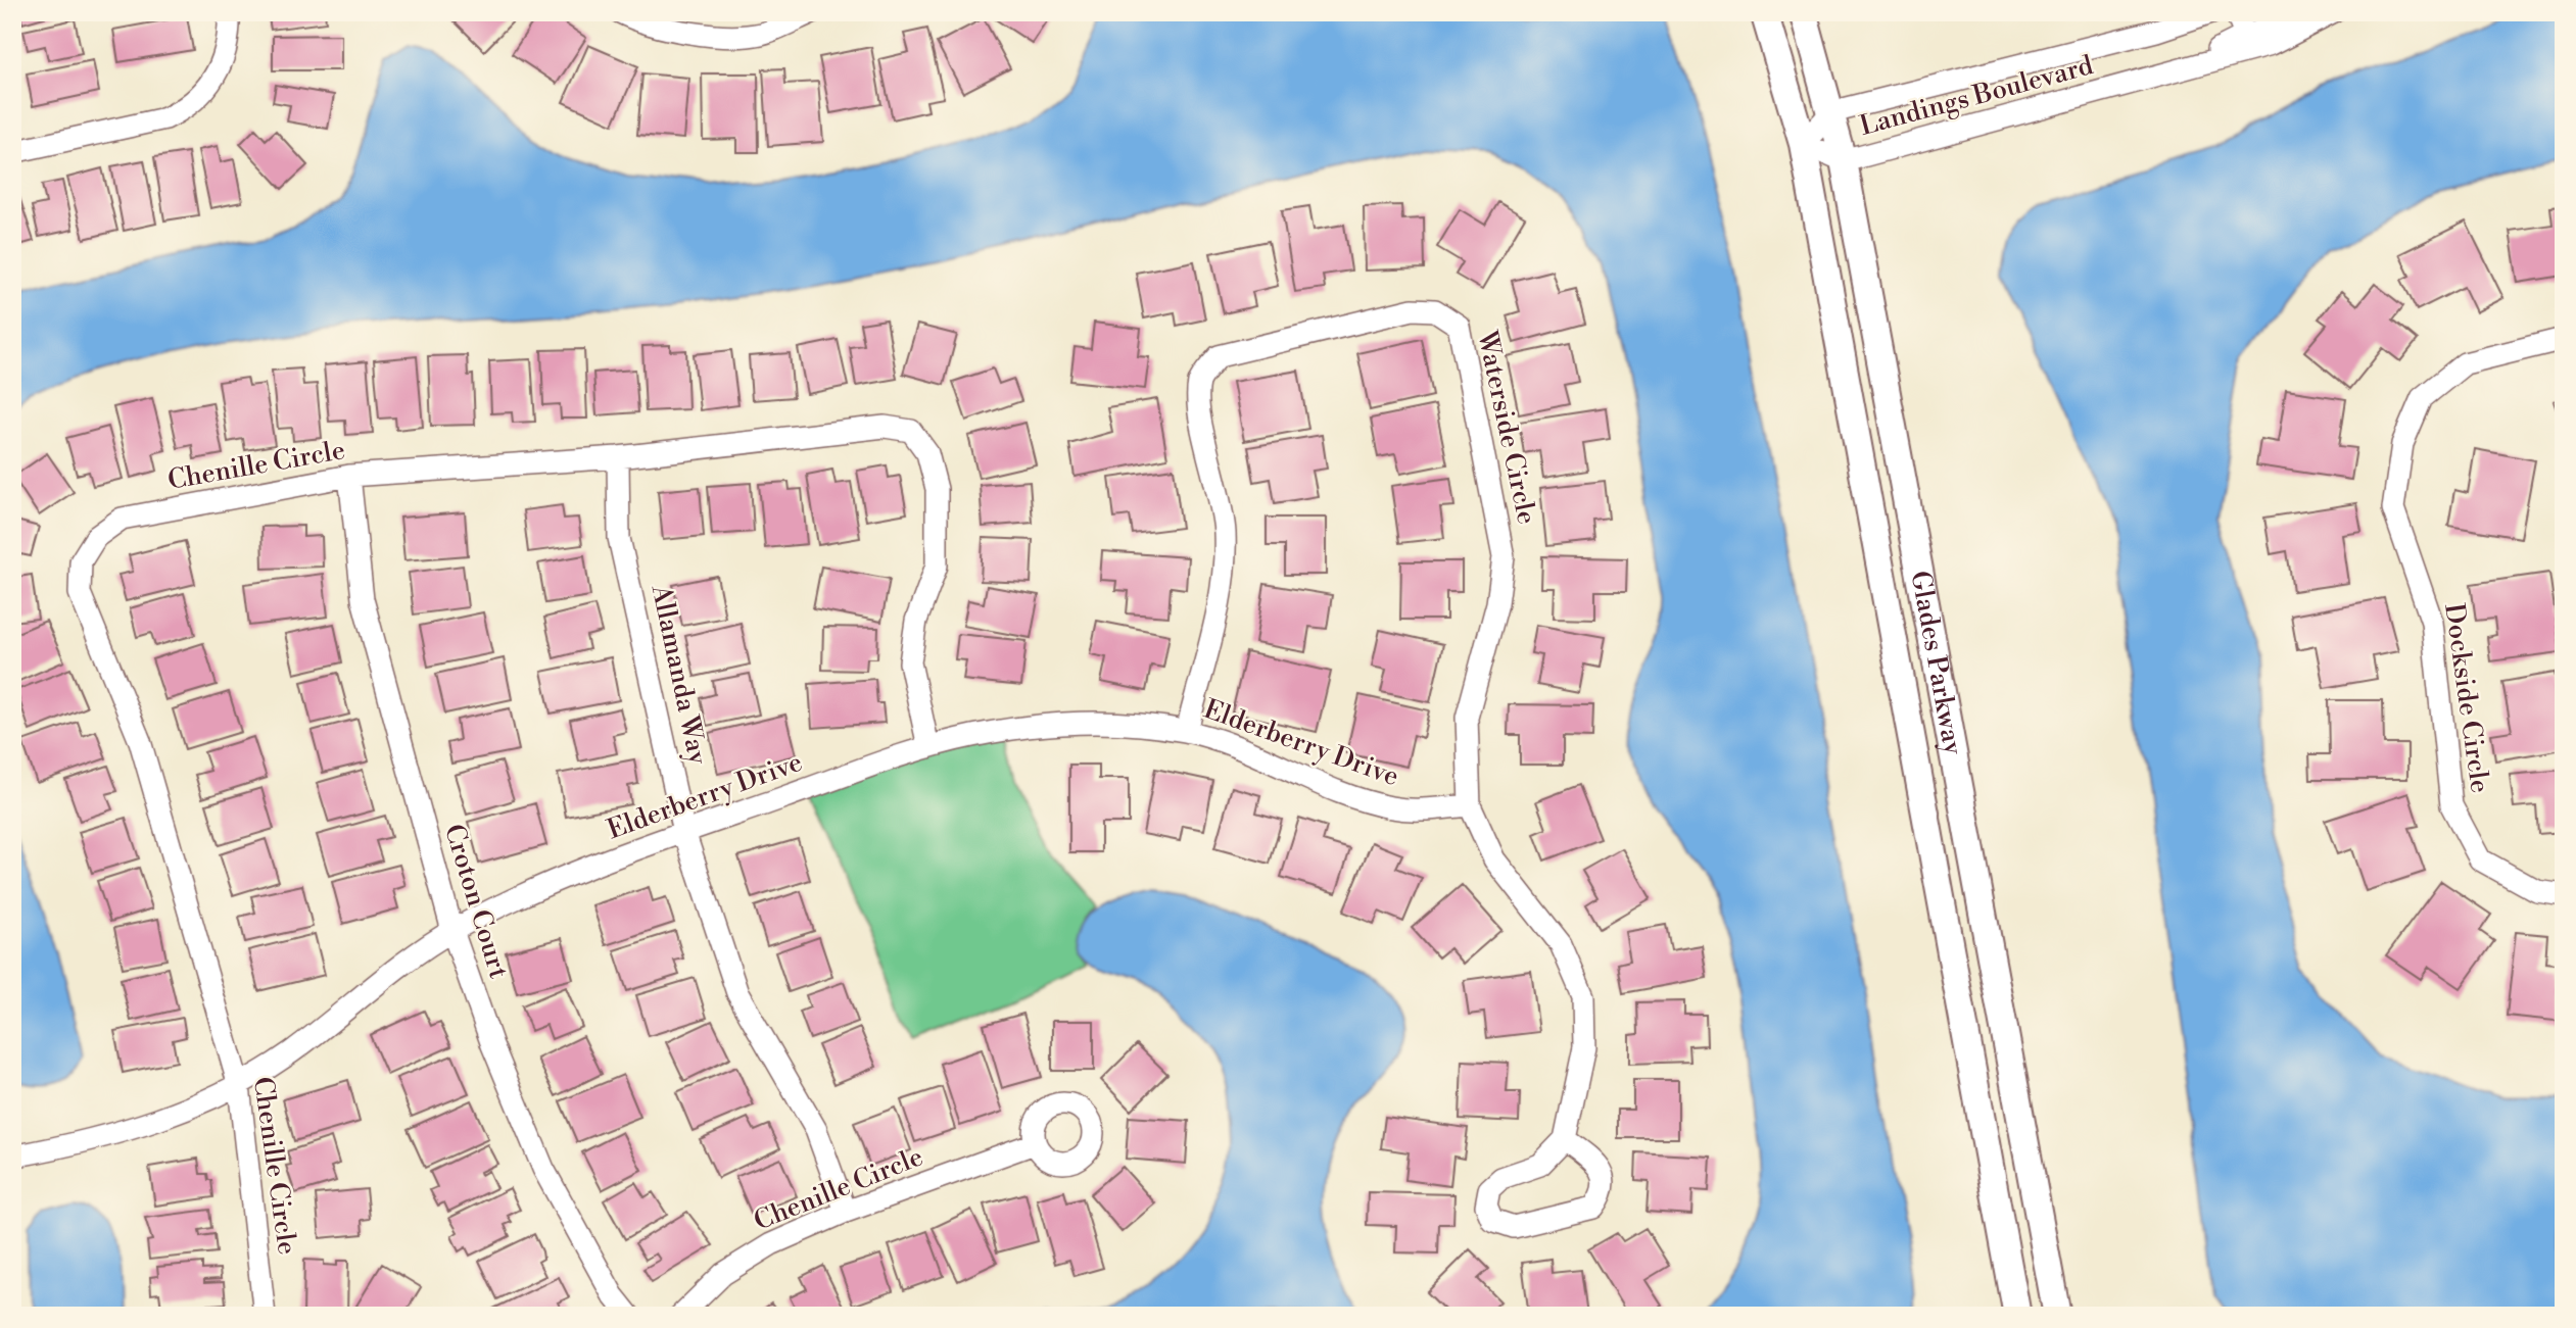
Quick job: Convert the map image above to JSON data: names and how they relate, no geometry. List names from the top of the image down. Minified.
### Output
{"streets":{"main road":["Glades Parkway"],"street":["Landings Boulevard","Waterside Circle","Chenille Circle","Allamanda Way","Dockside Circle","Elderberry Drive","Croton Court"]},"crossings":[["Landings Boulevard","Glades Parkway"],["Waterside Circle","Elderberry Drive"],["Chenille Circle","Allamanda Way"],["Chenille Circle","Elderberry Drive"],["Chenille Circle","Croton Court"],["Allamanda Way","Elderberry Drive"],["Elderberry Drive","Croton Court"]]}
